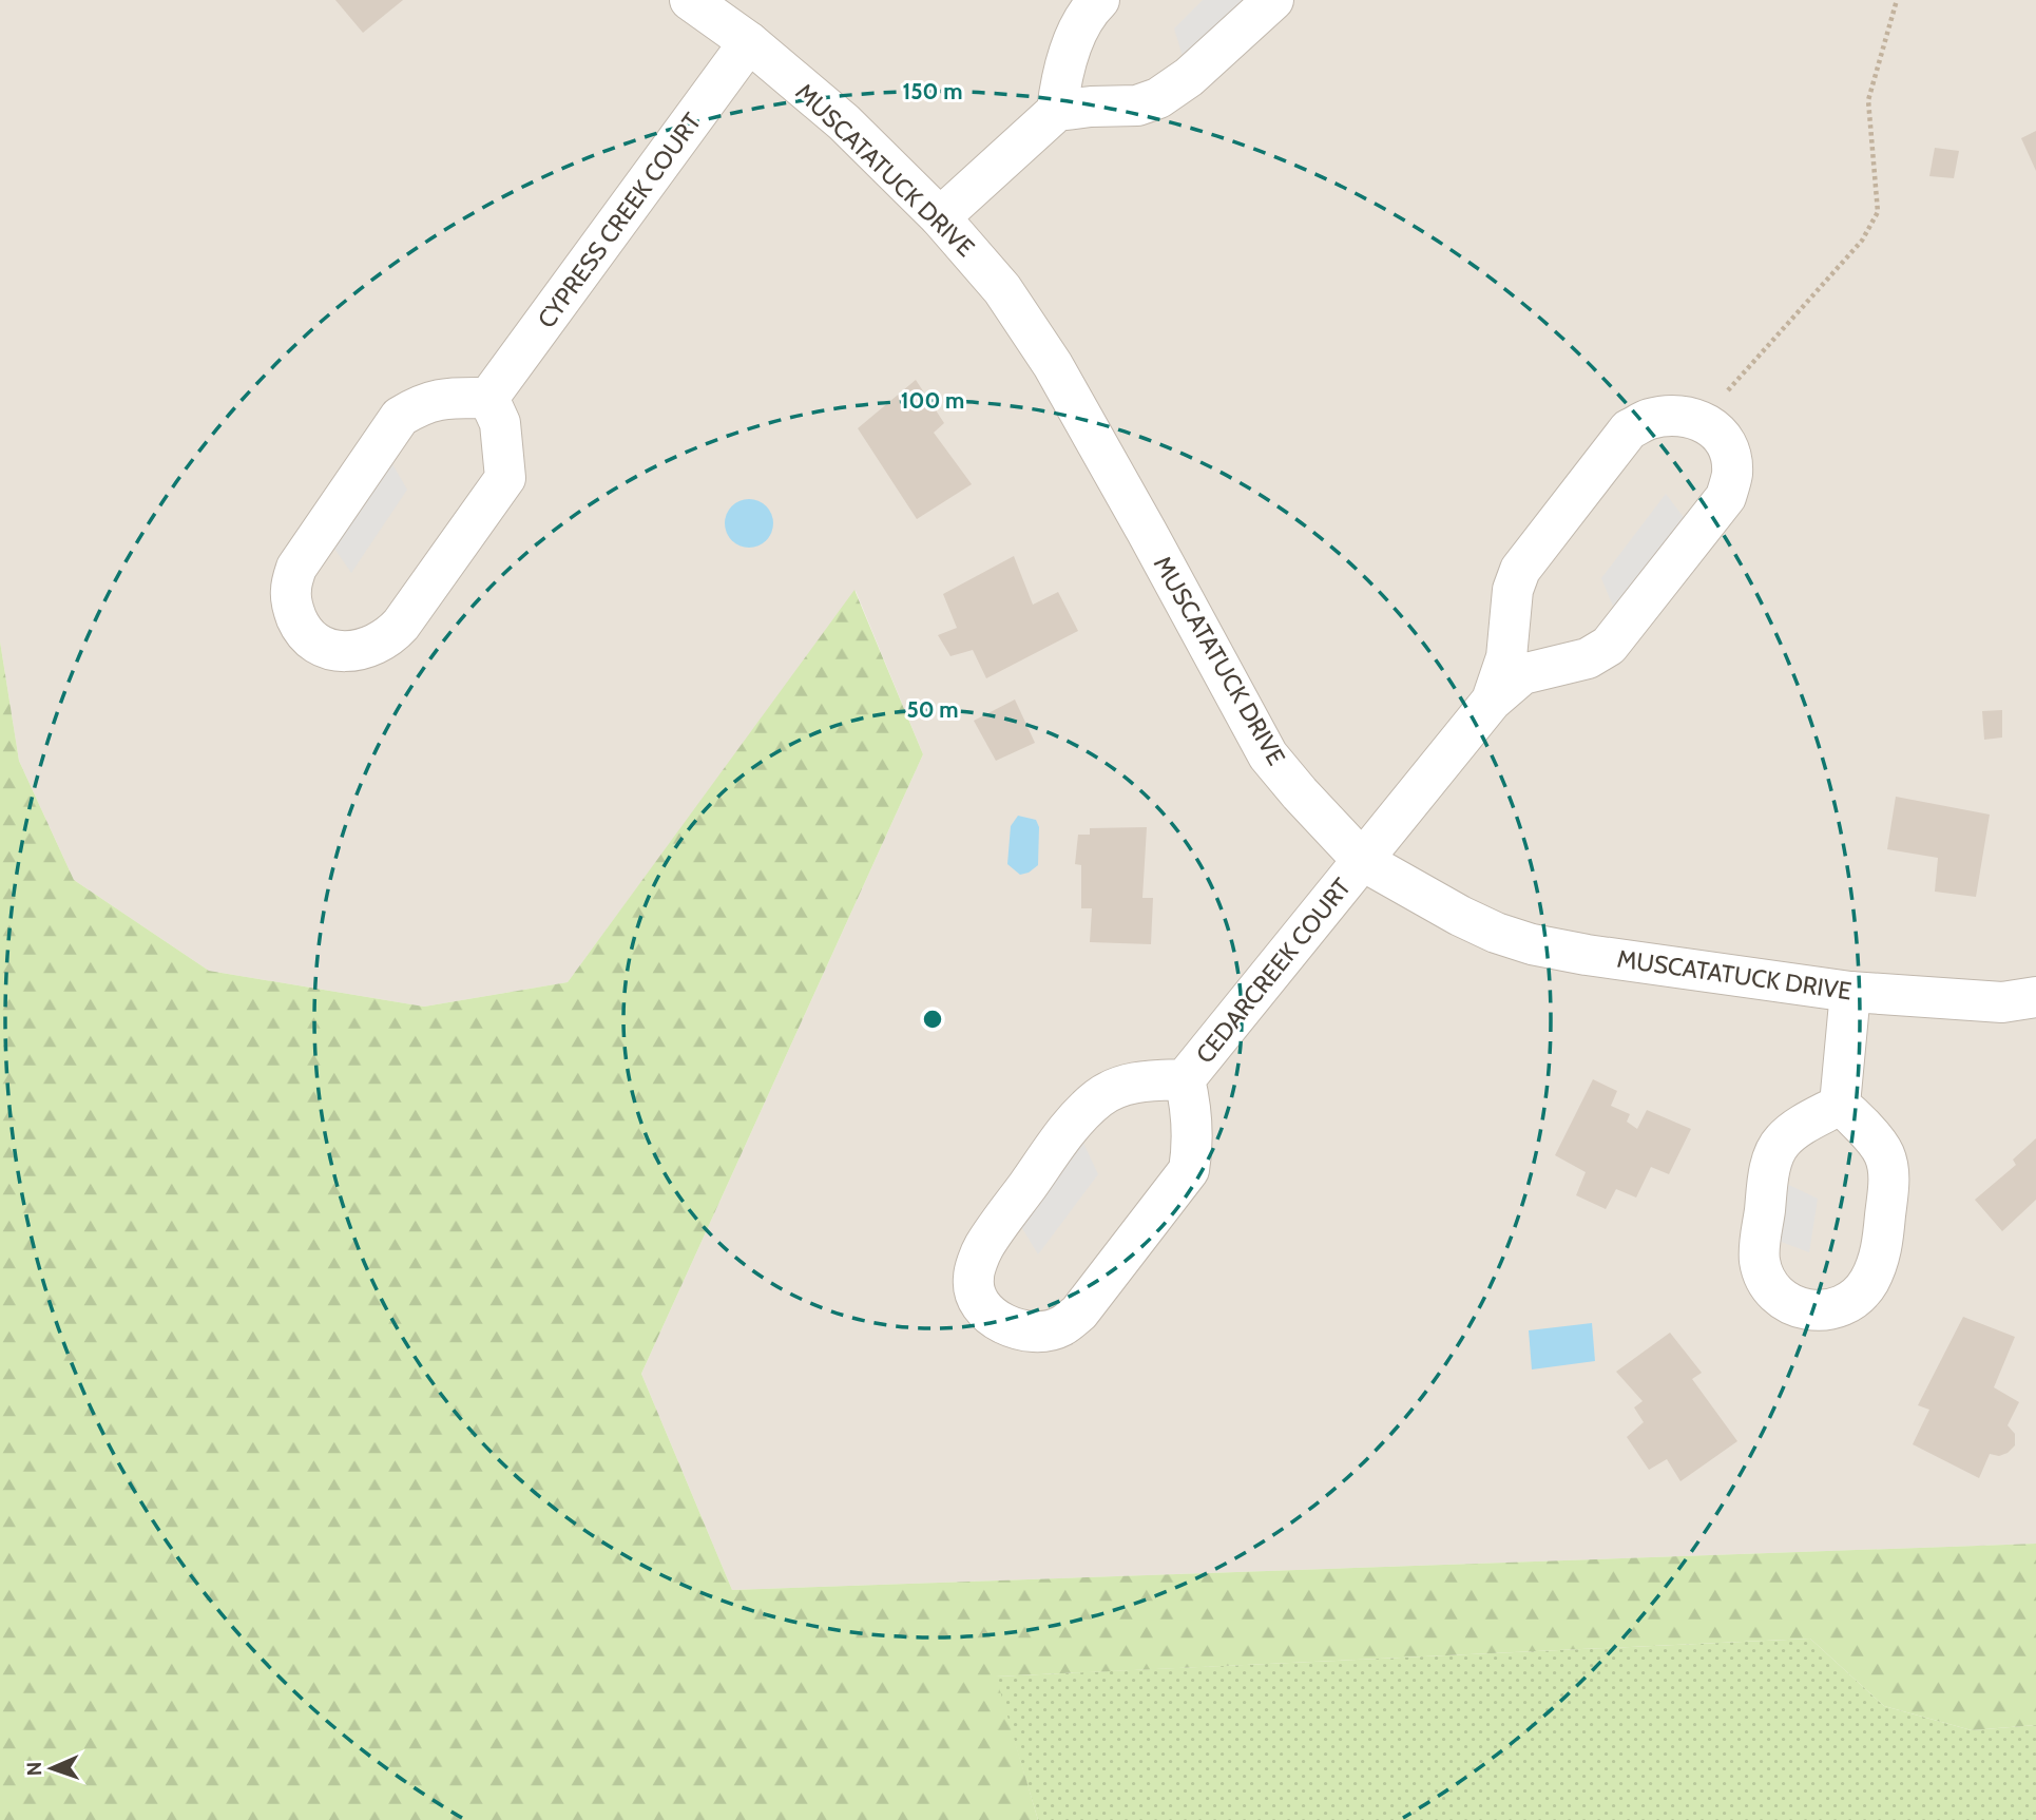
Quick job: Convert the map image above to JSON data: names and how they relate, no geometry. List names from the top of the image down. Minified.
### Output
{"streets":{"street":["MUSCATATUCK DRIVE","CYPRESS CREEK COURT","CEDARCREEK COURT"]},"crossings":[["MUSCATATUCK DRIVE","CYPRESS CREEK COURT"],["MUSCATATUCK DRIVE","CEDARCREEK COURT"]],"north":"left","rings":["150 m","100 m","50 m"]}
